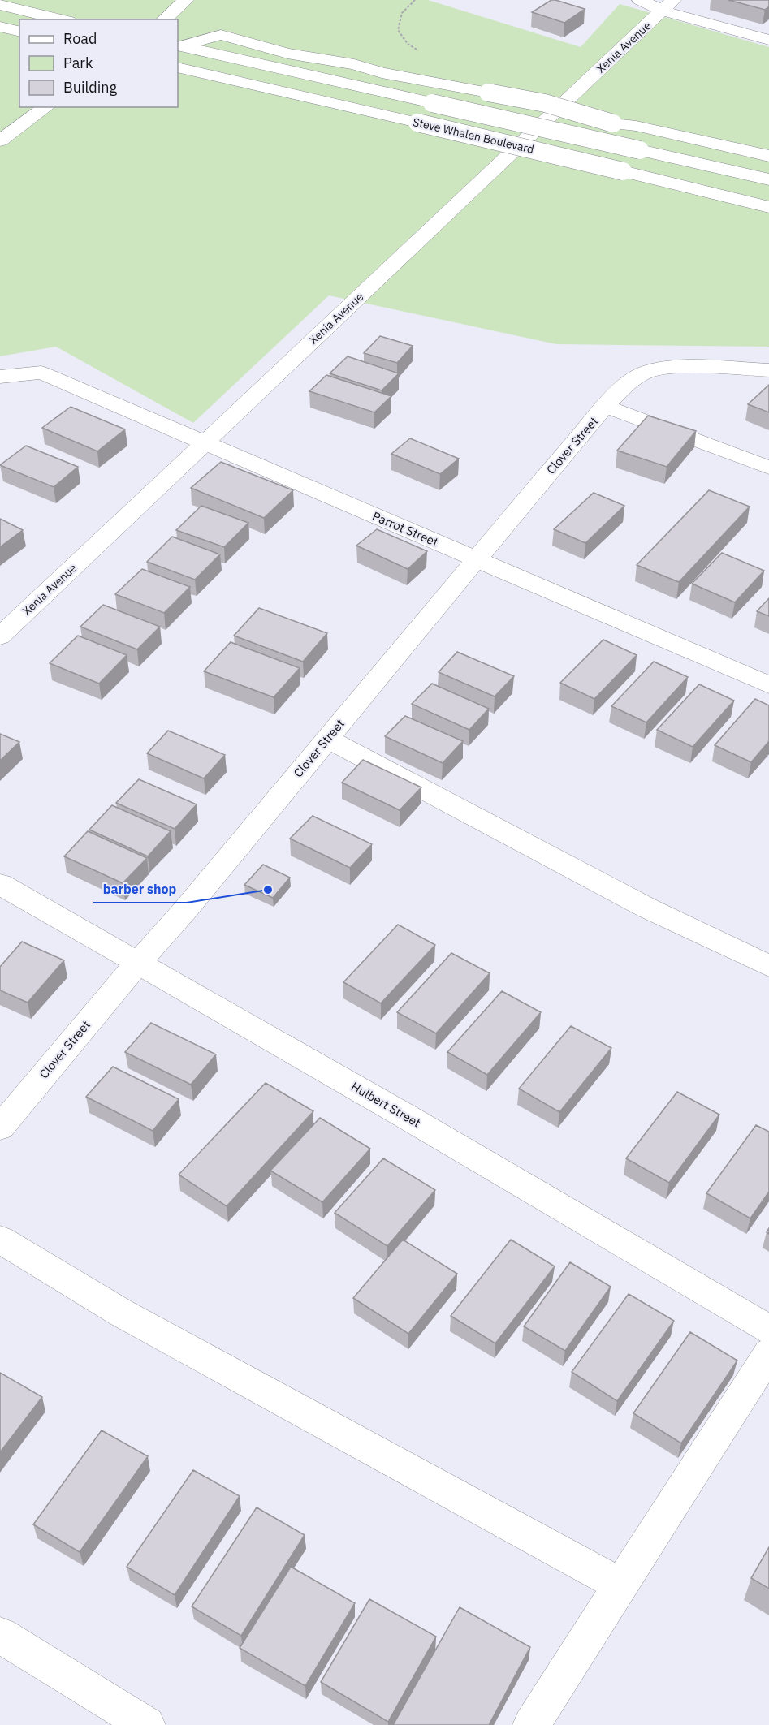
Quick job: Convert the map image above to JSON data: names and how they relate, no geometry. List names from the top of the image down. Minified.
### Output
{"streets":{"main road":["Xenia Avenue","Steve Whalen Boulevard","Clover Street","Parrot Street","Hulbert Street"]},"crossings":[["Xenia Avenue","Parrot Street"],["Clover Street","Parrot Street"],["Clover Street","Hulbert Street"]],"places":["barber shop"],"legend":["Road","Park","Building"]}
